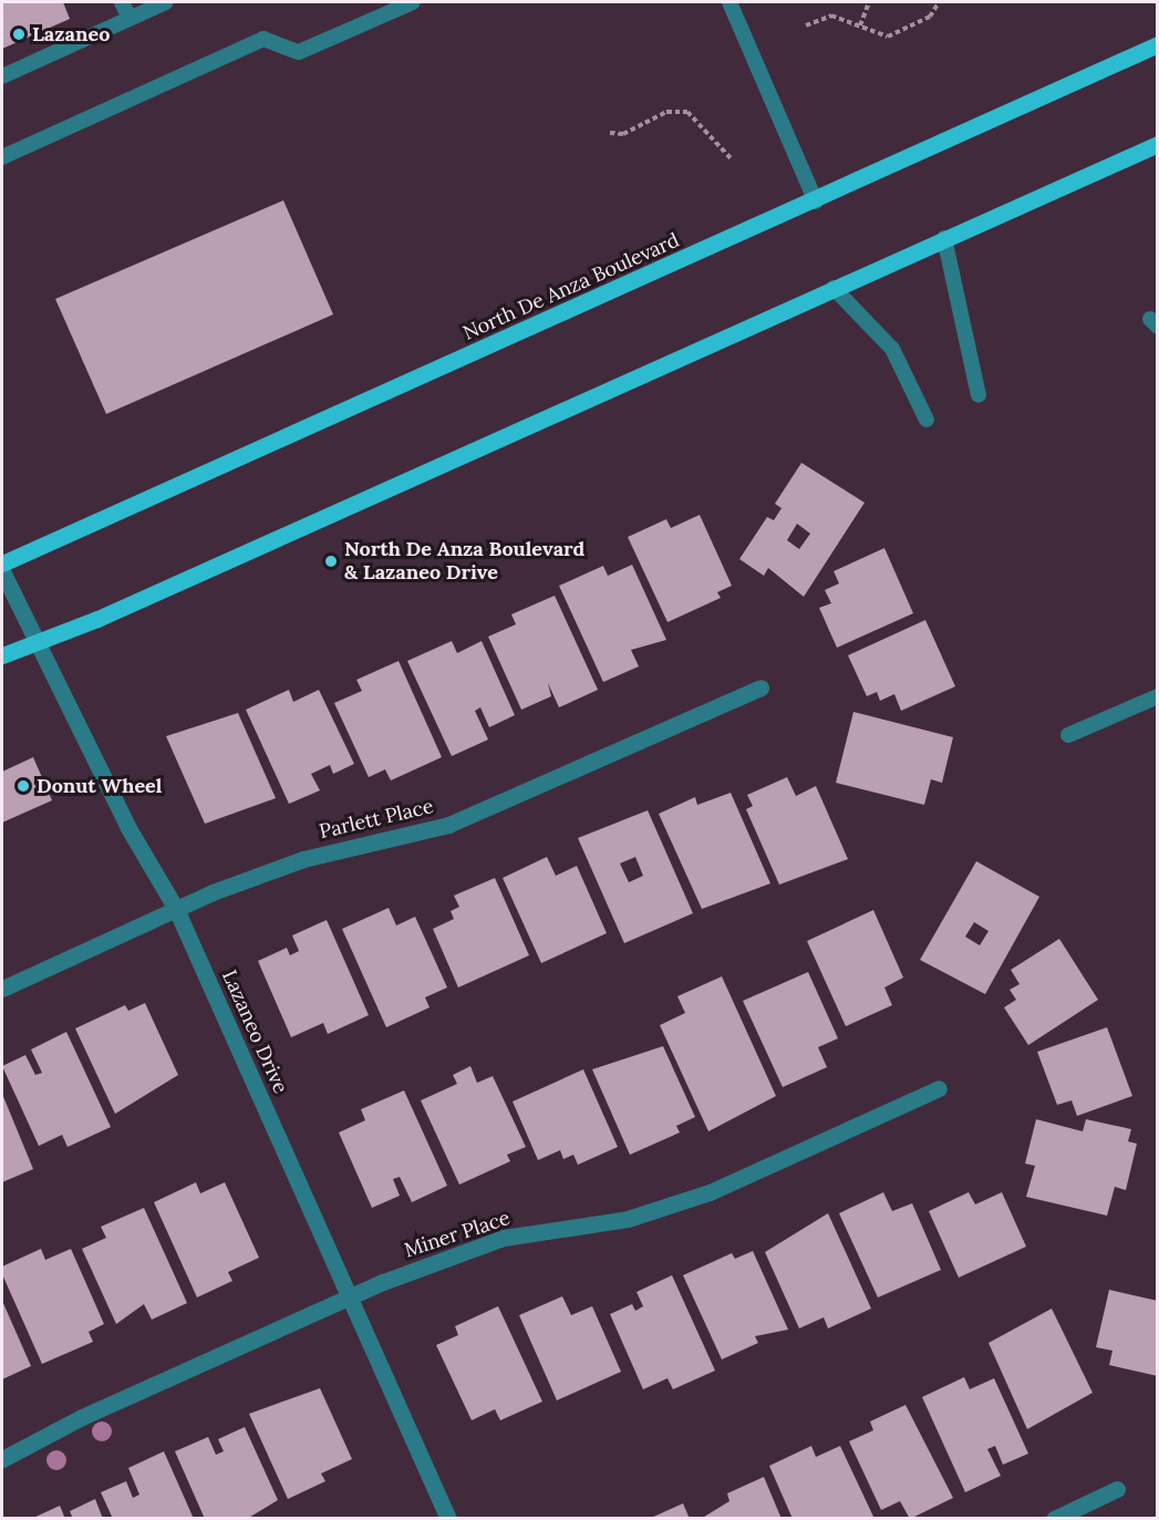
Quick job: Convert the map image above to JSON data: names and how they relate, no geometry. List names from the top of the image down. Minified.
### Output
{"streets":{"main road":["North De Anza Boulevard"],"street":["Parlett Place","Lazaneo Drive","Miner Place"]},"crossings":[["Parlett Place","Lazaneo Drive"],["Lazaneo Drive","Miner Place"]],"places":["Lazaneo","North De Anza Boulevard & Lazaneo Drive","Donut Wheel"]}
